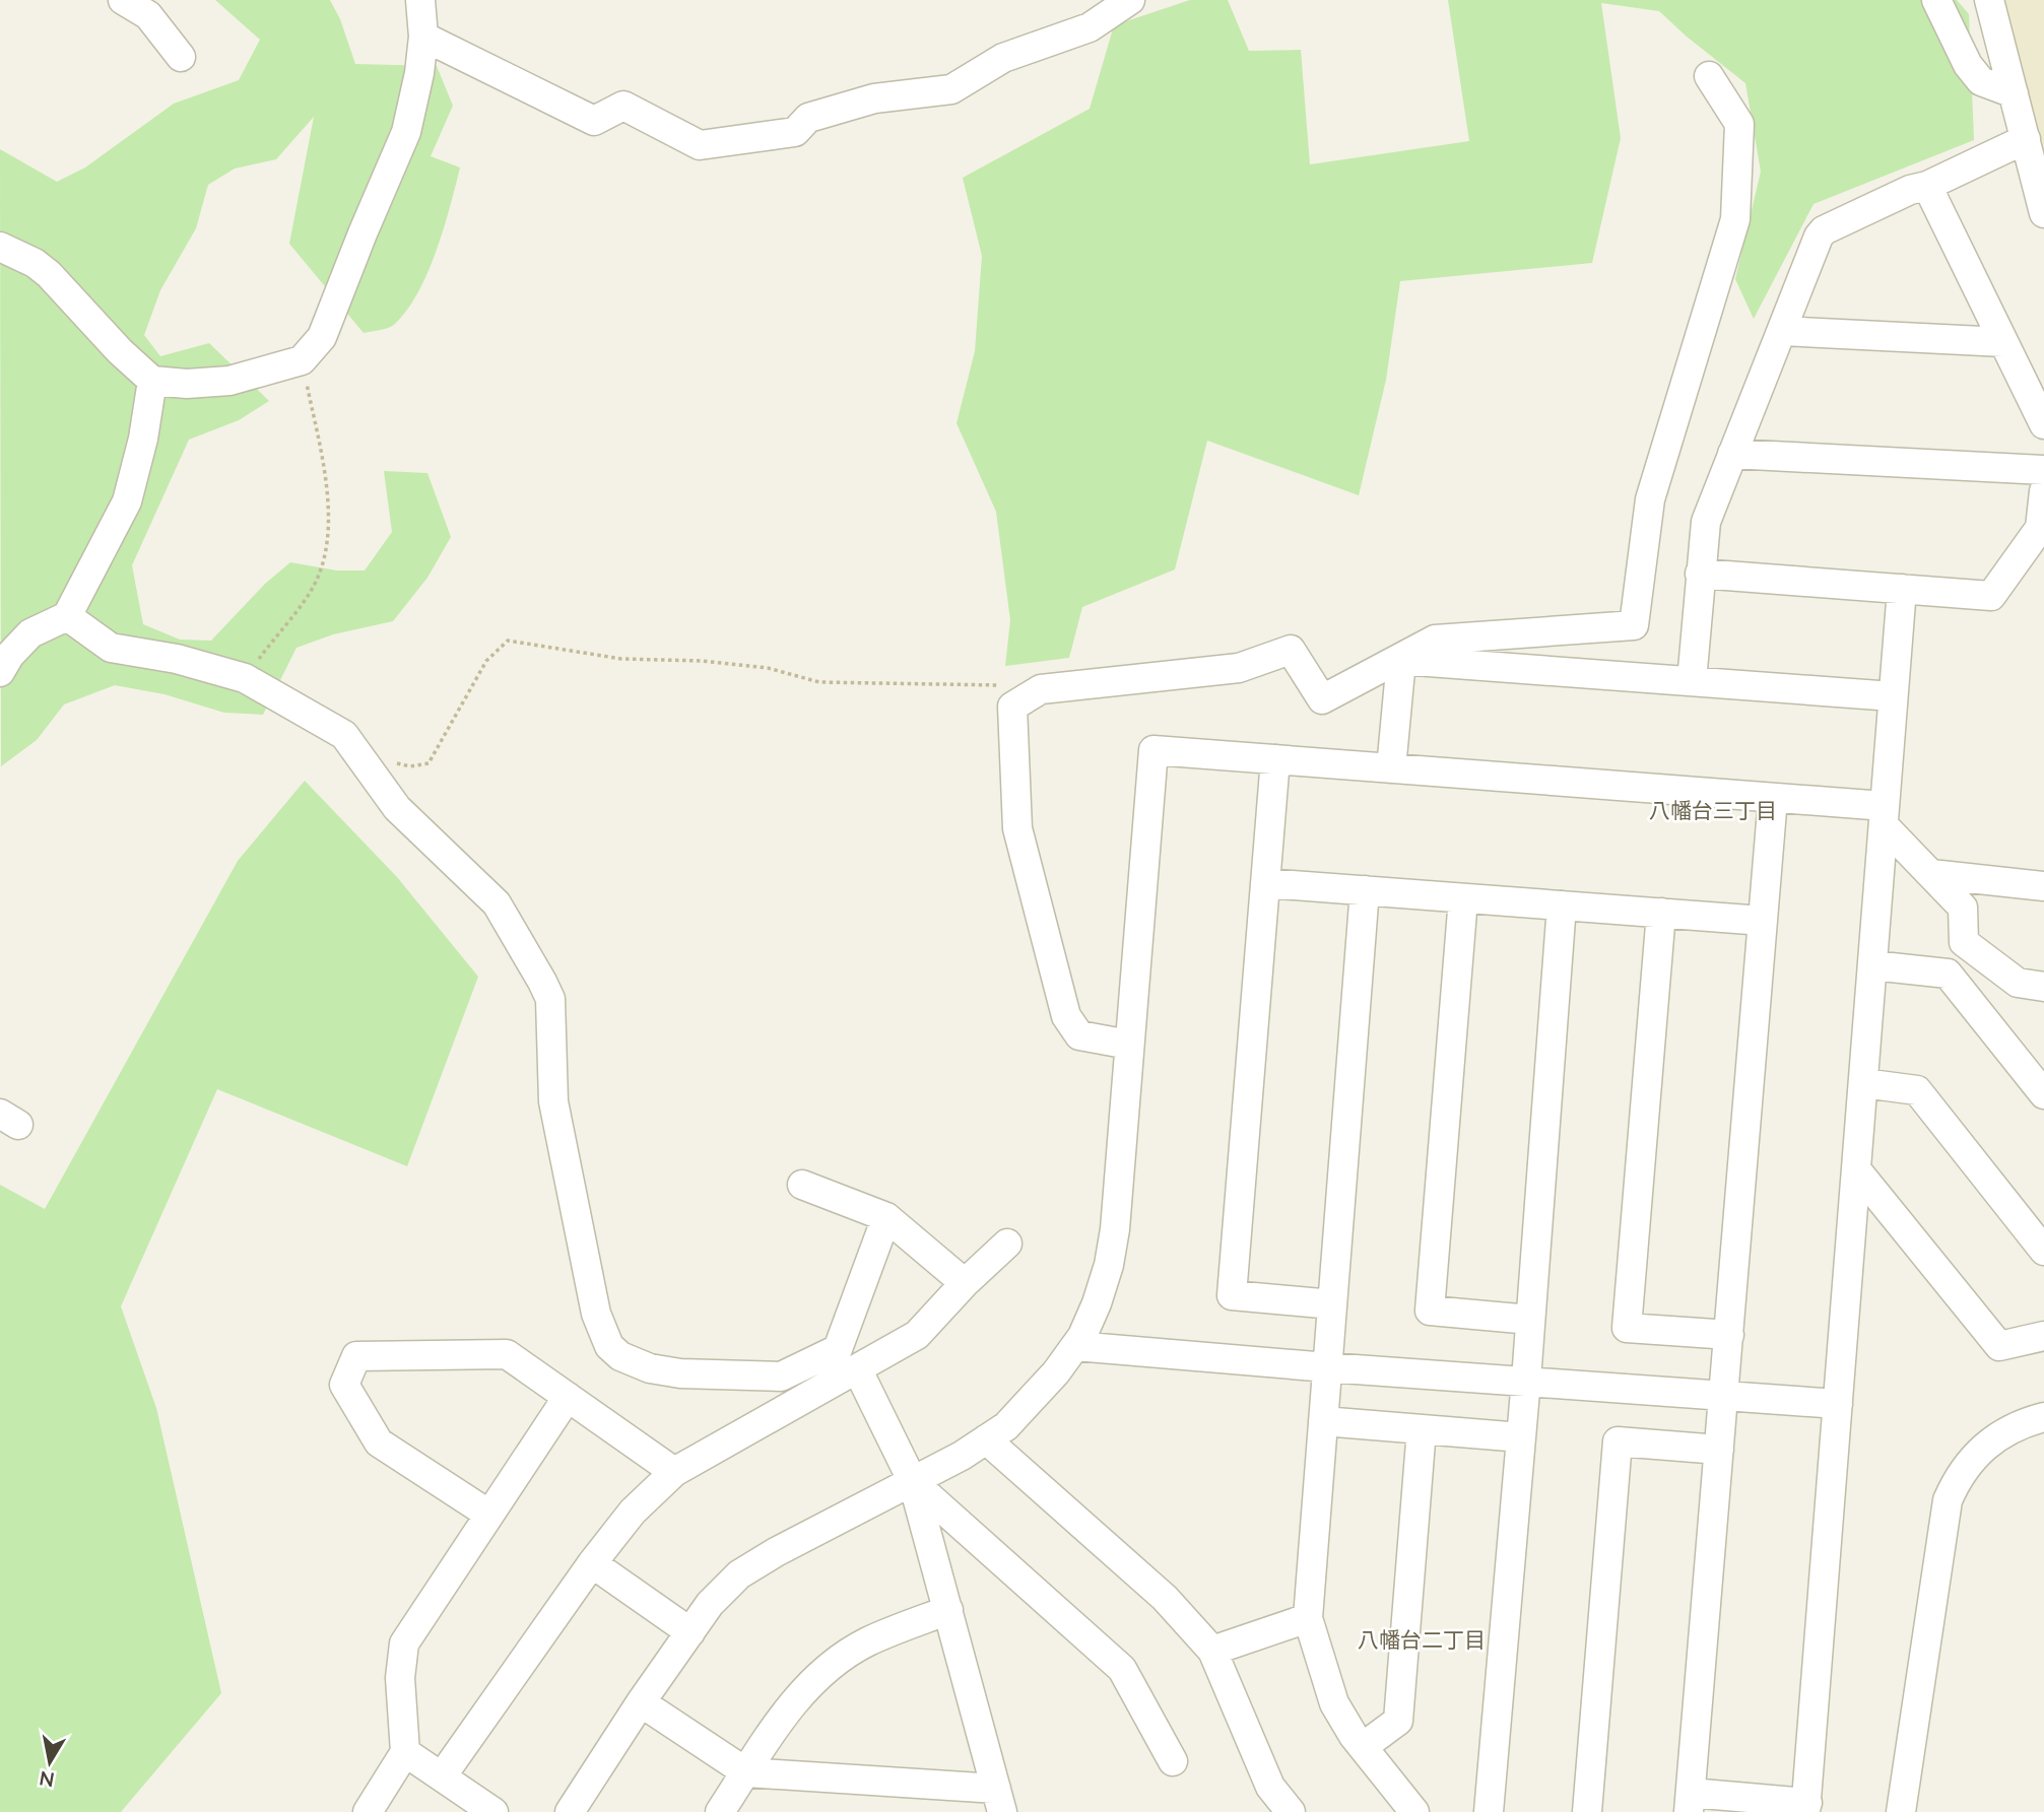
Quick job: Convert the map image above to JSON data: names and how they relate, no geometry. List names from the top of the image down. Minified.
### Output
{"districts":["八幡台三丁目","八幡台二丁目"],"north":"bottom"}
